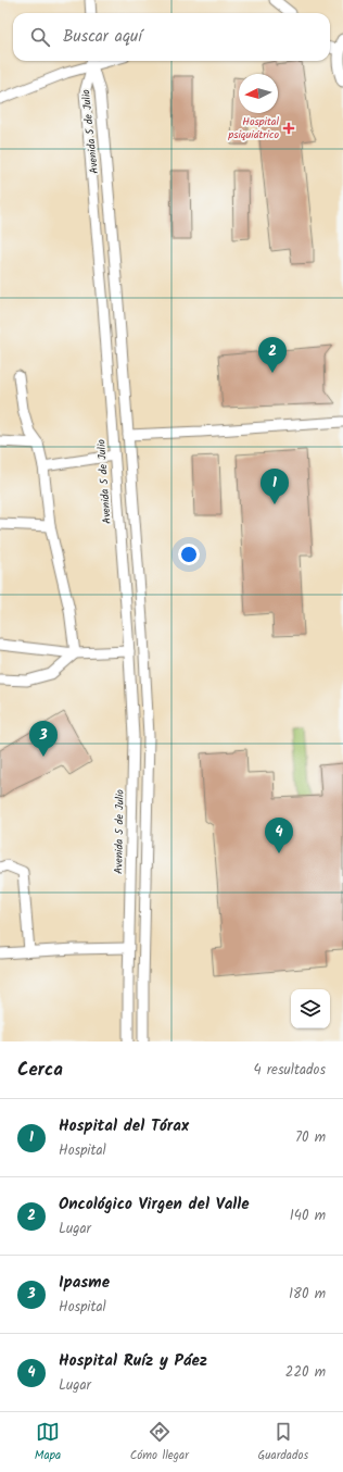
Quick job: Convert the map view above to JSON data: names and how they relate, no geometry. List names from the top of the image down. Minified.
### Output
{"streets":{"street":["Avenida 5 de Julio"]},"places":{"health":["Hospital psiquiátrico"]},"north":"left","page":{"search":"Buscar aquí","pins":["2","1","3","4"],"heading":["Cerca","4 resultados"],"list":[{"mark":"1","name":"Hospital del Tórax","note":"Hospital","value":"70 m"},{"mark":"2","name":"Oncológico Virgen del Valle","note":"Lugar","value":"140 m"},{"mark":"3","name":"Ipasme","note":"Hospital","value":"180 m"},{"mark":"4","name":"Hospital Ruíz y Páez","note":"Lugar","value":"220 m"}],"nav":["Mapa","Cómo llegar","Guardados"]}}
